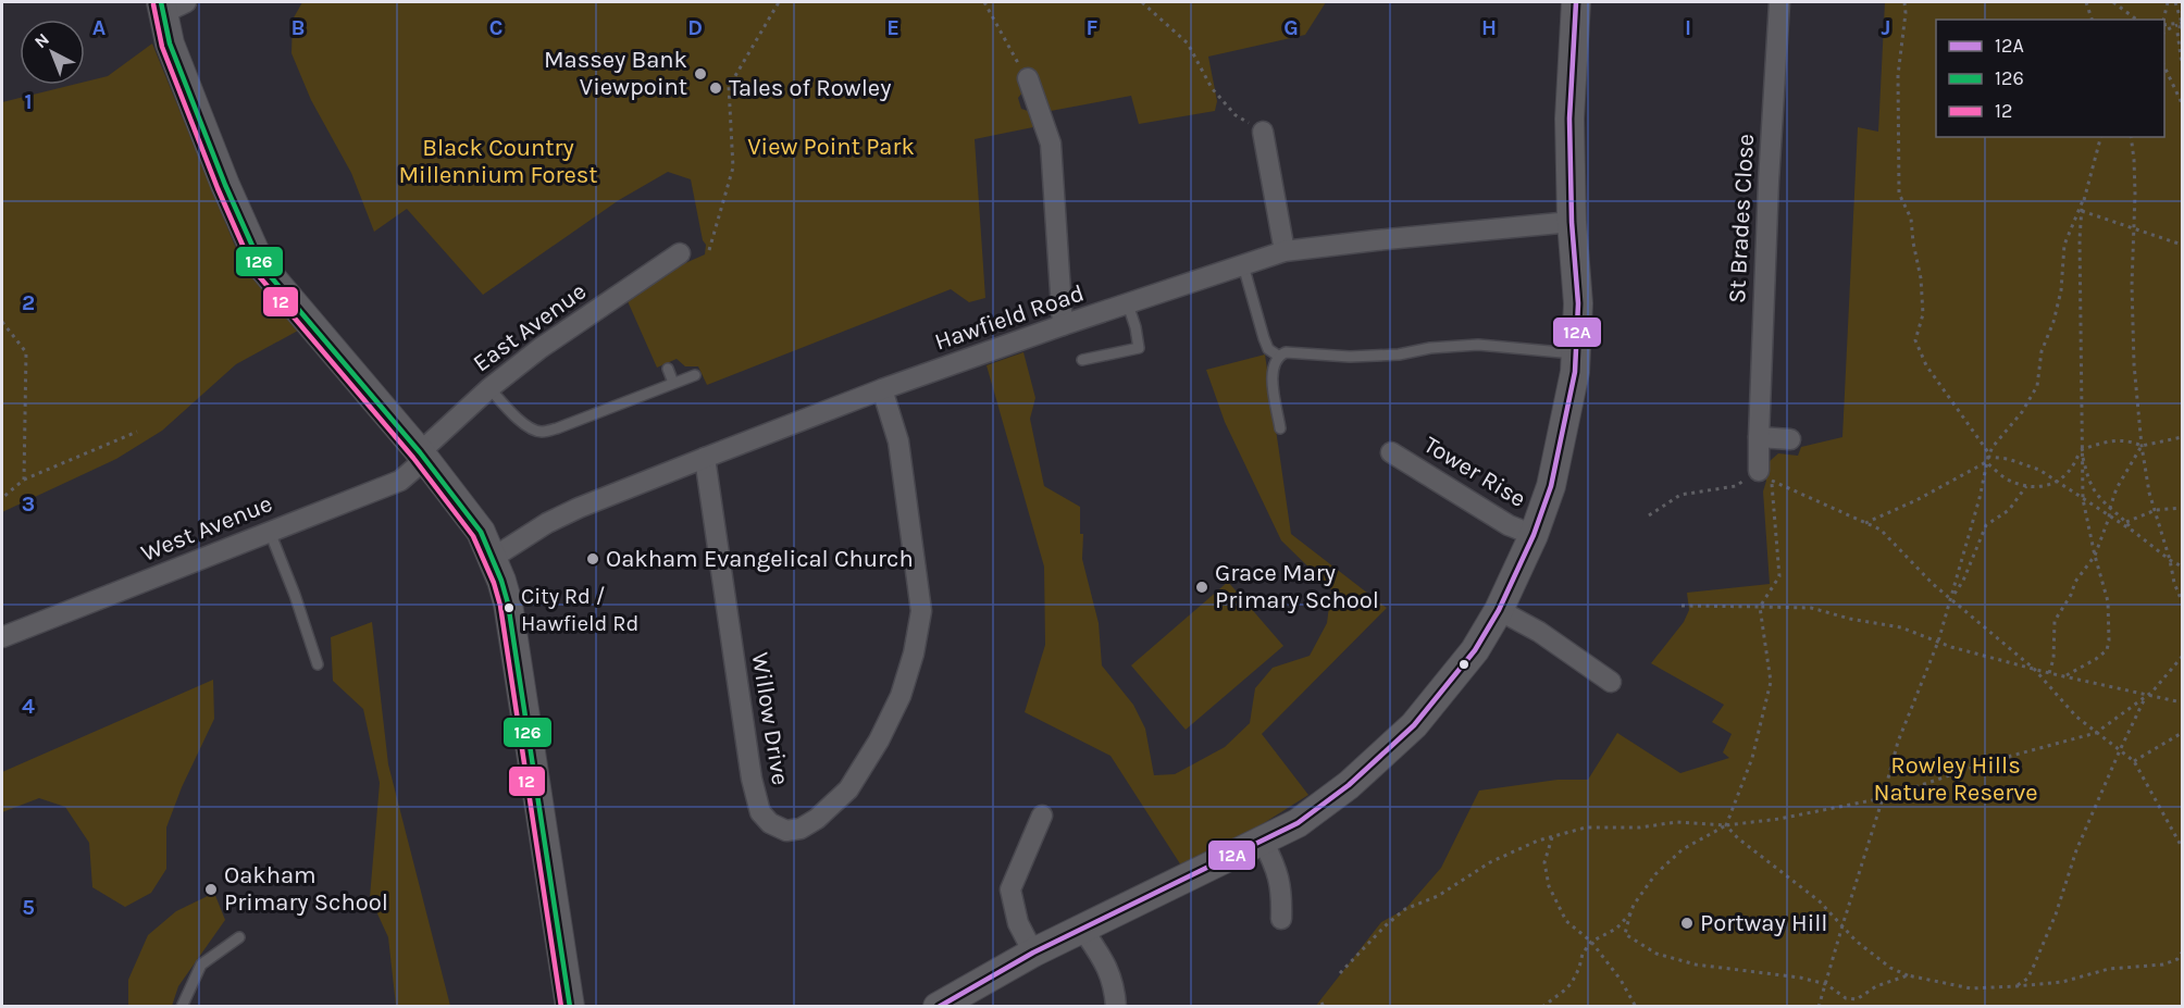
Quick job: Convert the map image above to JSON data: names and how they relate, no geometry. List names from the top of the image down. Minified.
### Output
{"streets":{"street":["St Brades Close","Hawfield Road","East Avenue","Tower Rise","West Avenue","Willow Drive"]},"crossings":[["Hawfield Road","Willow Drive"],["East Avenue","West Avenue"]],"parks":["View Point Park","Black Country Millennium Forest","Rowley Hills Nature Reserve"],"places":["Massey Bank Viewpoint","Tales of Rowley","Oakham Evangelical Church","Grace Mary Primary School","City Rd / Hawfield Rd","Oakham Primary School","Portway Hill"],"lines":["transit line 12A","transit line 126","transit line 12"],"legend":["12A","126","12"],"north":"top left","grid":{"columns":["A","B","C","D","E","F","G","H","I","J"],"rows":["1","2","3","4","5"]}}
